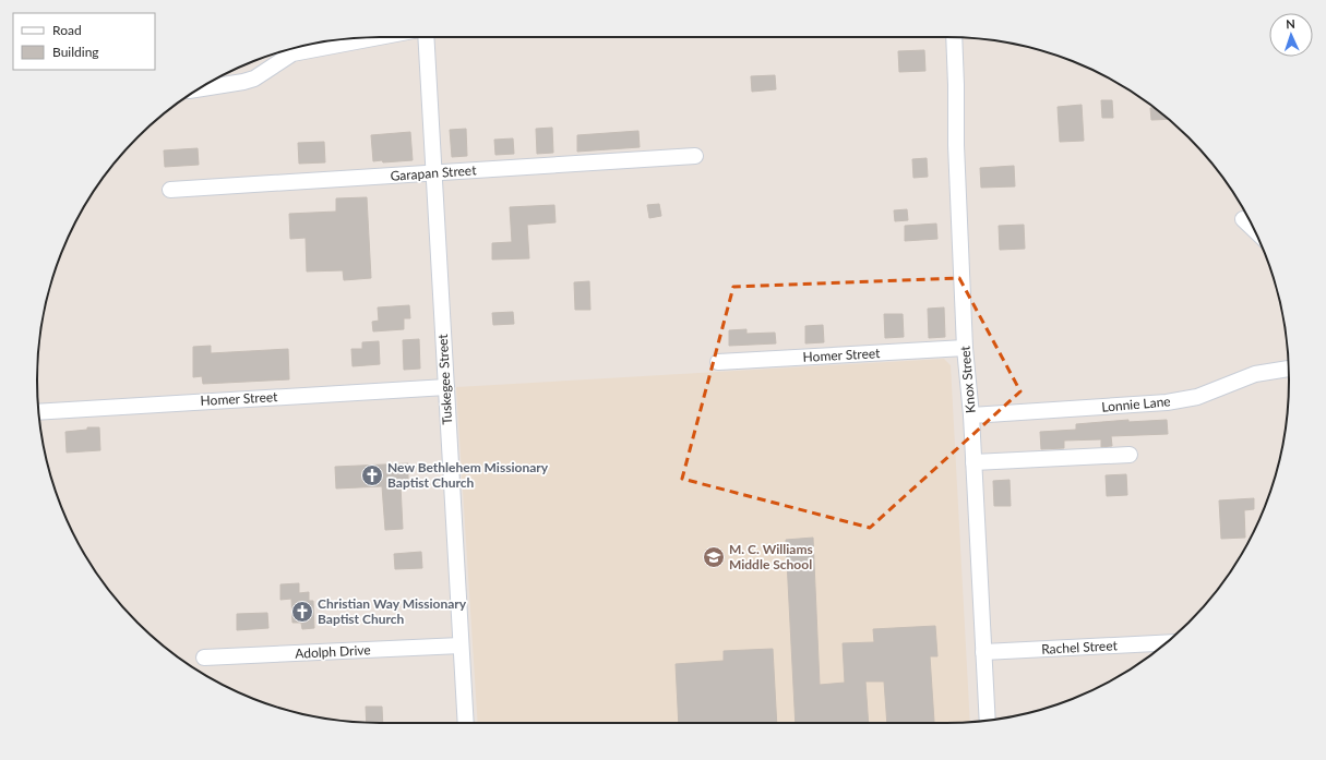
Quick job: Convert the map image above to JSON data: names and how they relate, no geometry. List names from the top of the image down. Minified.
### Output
{"streets":{"street":["Garapan Street","Homer Street","Tuskegee Street","Knox Street","Lonnie Lane","Rachel Street","Adolph Drive"]},"crossings":[["Garapan Street","Tuskegee Street"],["Homer Street","Tuskegee Street"],["Homer Street","Knox Street"],["Tuskegee Street","Adolph Drive"],["Knox Street","Lonnie Lane"],["Knox Street","Rachel Street"]],"places":{"church":["New Bethlehem Missionary Baptist Church","Christian Way Missionary Baptist Church"],"school or university":["M. C. Williams Middle School"]},"legend":["Road","Building"],"north":"top"}
